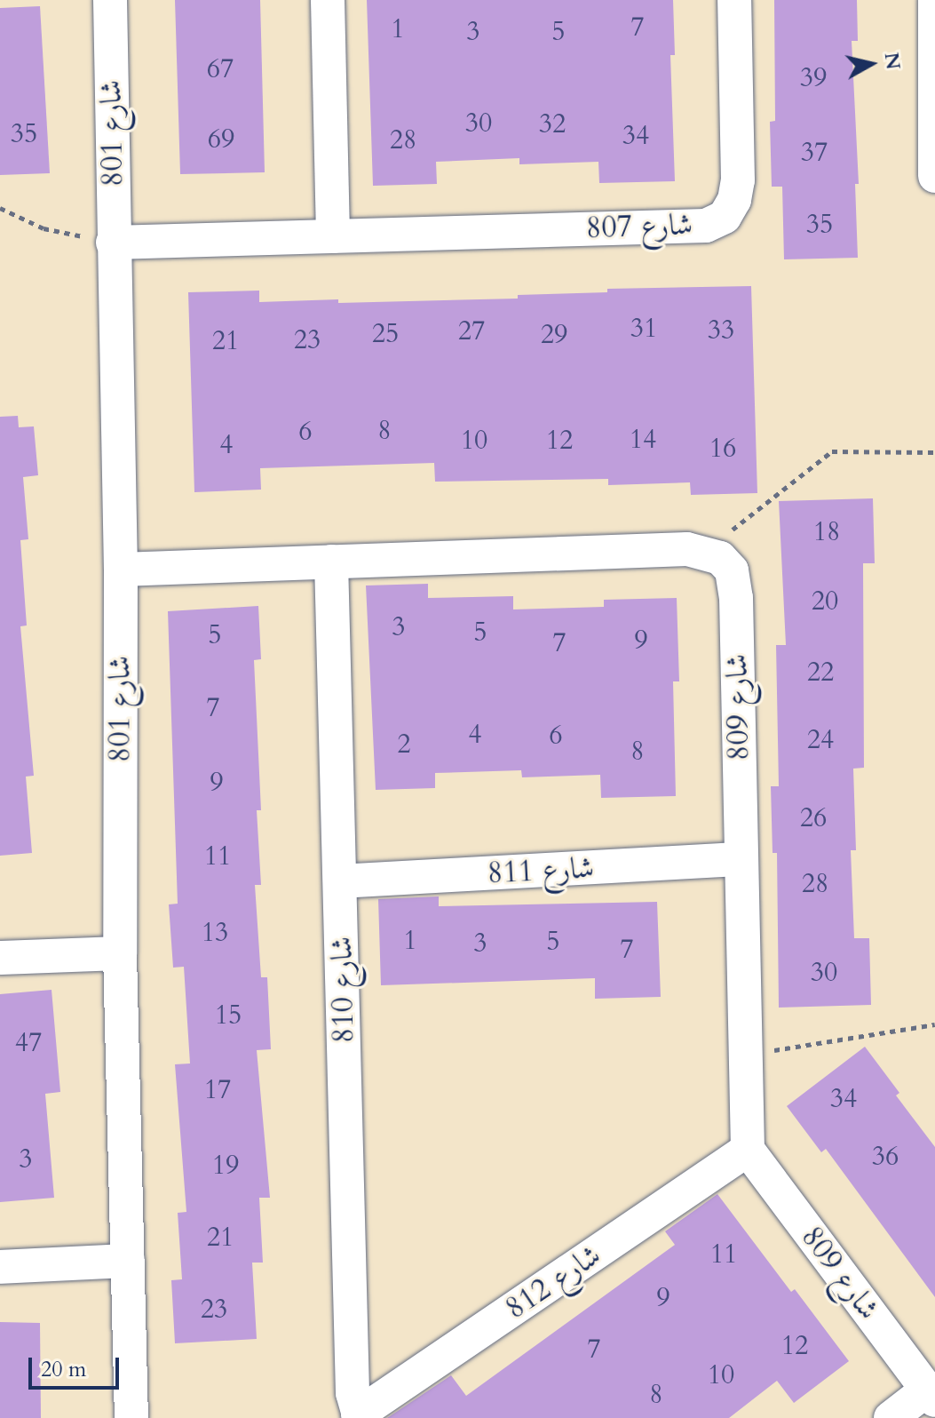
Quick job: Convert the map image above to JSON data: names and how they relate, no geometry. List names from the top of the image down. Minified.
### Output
{"streets":{"street":["شارع 801","شارع 807","شارع 809","شارع 811","شارع 810","شارع 812"]},"crossings":[["شارع 801","شارع 807"],["شارع 809","شارع 811"],["شارع 809","شارع 812"],["شارع 811","شارع 810"],["شارع 810","شارع 812"]],"house_numbers":["7","1","3","5","67","39","30","32","35","34","69","28","37","35","31","33","27","25","29","23","21","8","6","14","10","12","4","16","18","20","3","5","5","9","7","22","7","4","6","24","2","8","9","26","11","28","13","1","5","3","7","30","15","47","17","34","36","3","19","21","11","9","23","12","7","10","8"],"scale_bar":"20 m","north":"right"}
